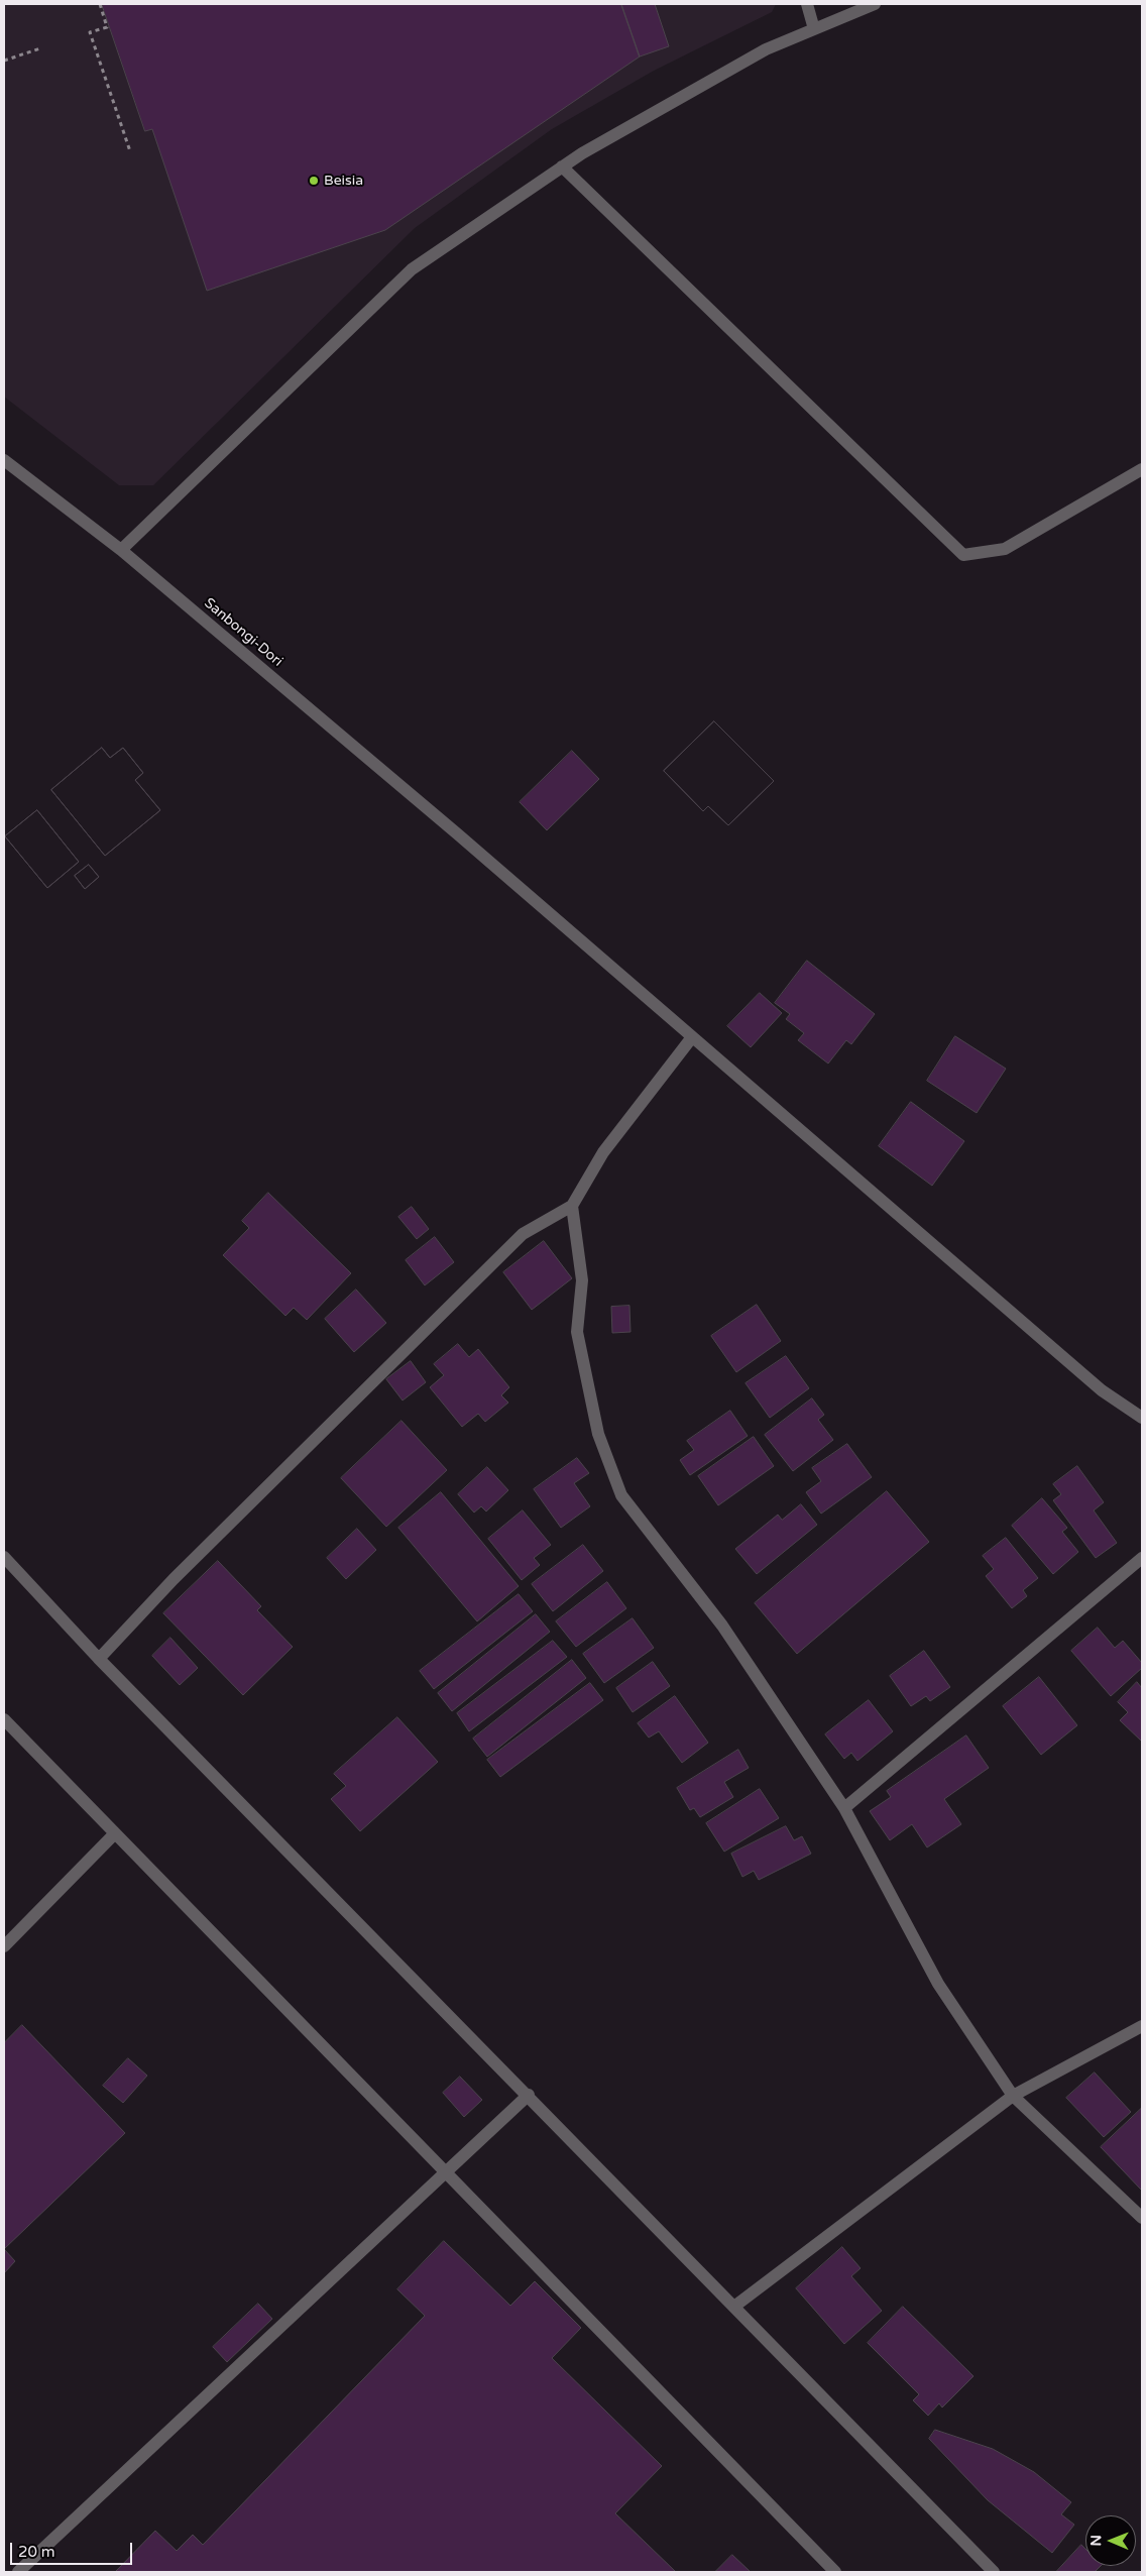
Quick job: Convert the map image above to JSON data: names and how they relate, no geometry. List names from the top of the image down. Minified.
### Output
{"streets":{"street":["Sanbongi-Dori"]},"places":["Beisia"],"scale_bar":"20 m","north":"left"}
